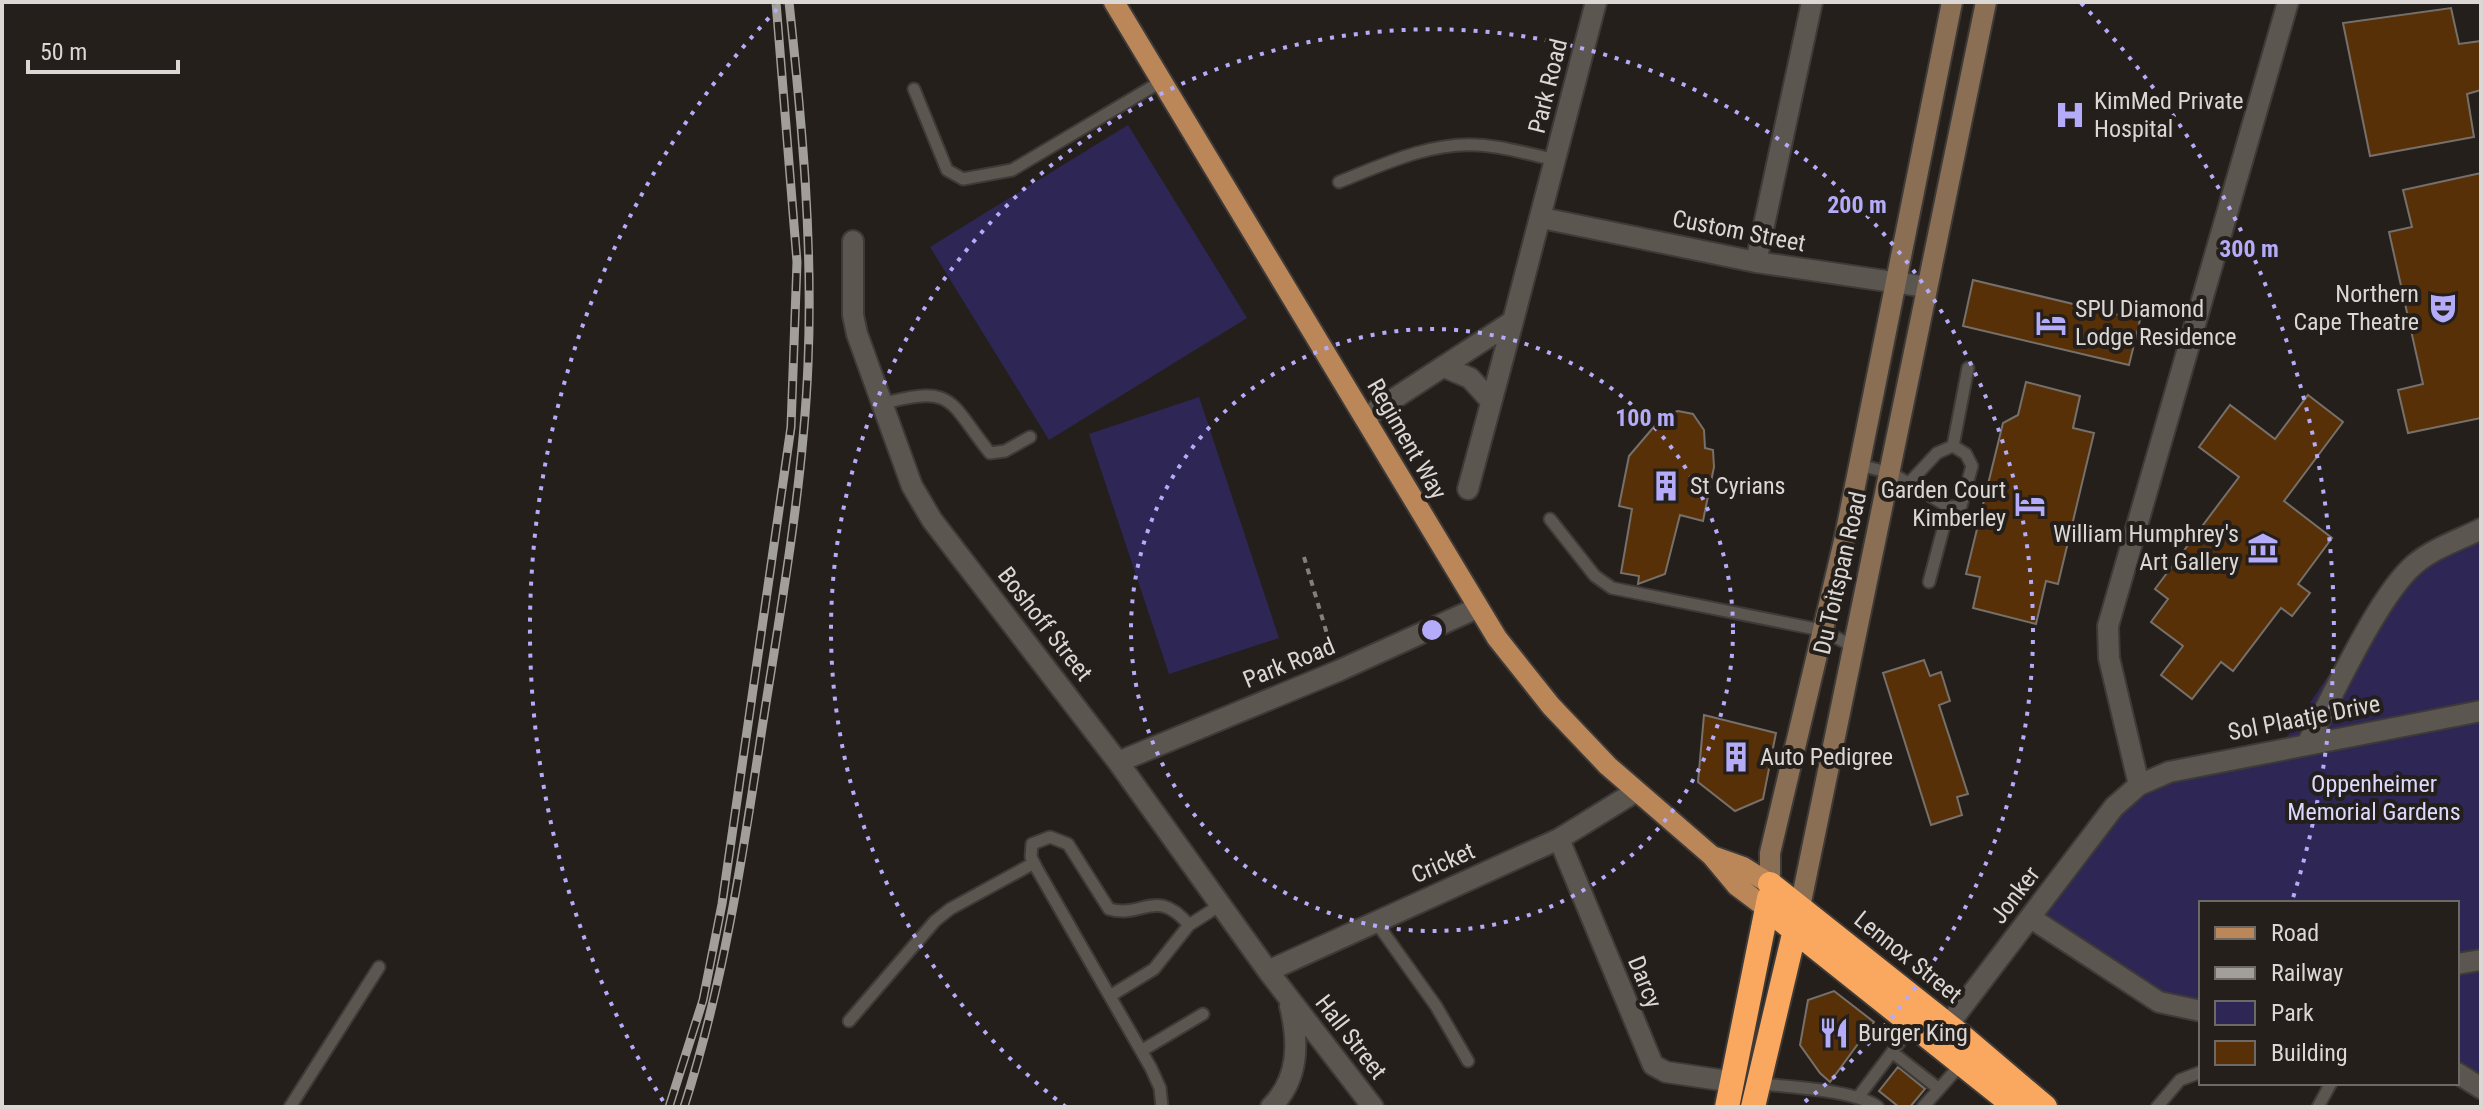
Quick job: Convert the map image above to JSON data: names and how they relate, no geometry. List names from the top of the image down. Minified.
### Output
{"streets":{"highway":["Du Toitspan Road","Lennox Street"],"main road":["Regiment Way"],"street":["Park Road","Custom Street","Boshoff Street","Sol Plaatje Drive","Cricket","Jonker","Darcy","Hall Street"]},"crossings":[["Park Road","Custom Street"],["Park Road","Regiment Way"],["Park Road","Boshoff Street"],["Custom Street","Du Toitspan Road"],["Regiment Way","Du Toitspan Road"],["Regiment Way","Cricket"],["Regiment Way","Lennox Street"],["Du Toitspan Road","Lennox Street"],["Du Toitspan Road","Darcy"],["Boshoff Street","Cricket"],["Boshoff Street","Hall Street"],["Sol Plaatje Drive","Jonker"],["Cricket","Darcy"],["Jonker","Lennox Street"]],"parks":["Oppenheimer Memorial Gardens"],"places":{"hospital":["KimMed Private Hospital"],"theatre":["Northern Cape Theatre"],"hotel":["SPU Diamond Lodge Residence","Garden Court Kimberley"],"building":["St Cyrians","Auto Pedigree"],"museum":["William Humphrey's Art Gallery"],"restaurant":["Burger King"]},"legend":["Road","Railway","Park","Building"],"scale_bar":"50 m","rings":["200 m","300 m","100 m"]}
